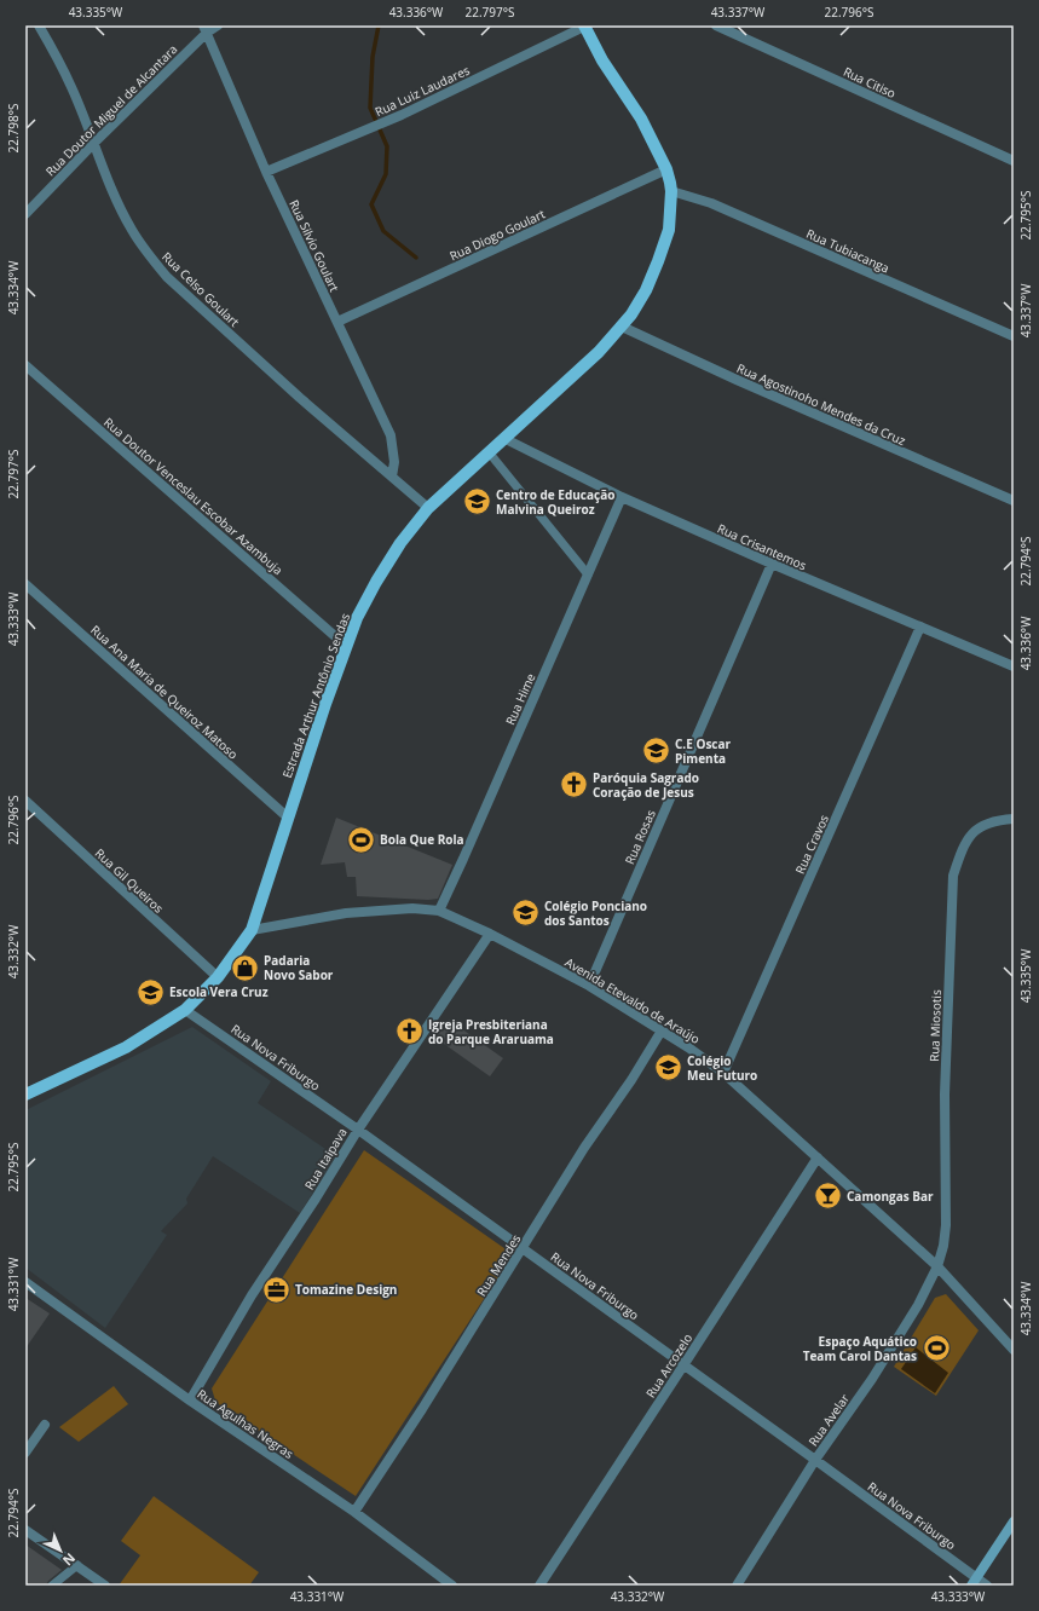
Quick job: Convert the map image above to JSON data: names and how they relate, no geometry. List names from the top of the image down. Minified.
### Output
{"streets":{"main road":["Estrada Arthur Antônio Sendas"],"street":["Rua Citiso","Rua Luiz Laudares","Rua Doutor Miguel de Alcantara","Rua Diogo Goulart","Rua Silvio Goulart","Rua Tubiacanga","Rua Celso Goulart","Rua Agostinoho Mendes da Cruz","Rua Doutor Venceslau Escobar Azambuja","Rua Crisantemos","Rua Ana Maria de Queiroz Matoso","Rua Hime","Rua Rosas","Rua Cravos","Rua Gil Queiros","Avenida Etevaldo de Araújo","Rua Miosotis","Rua Nova Friburgo","Rua Itaipava","Rua Mendes","Rua Arcozelo","Rua Avelar","Rua Agulhas Negras"]},"crossings":[["Rua Luiz Laudares","Rua Silvio Goulart"],["Rua Luiz Laudares","Estrada Arthur Antônio Sendas"],["Rua Doutor Miguel de Alcantara","Rua Silvio Goulart"],["Rua Doutor Miguel de Alcantara","Rua Celso Goulart"],["Rua Diogo Goulart","Rua Silvio Goulart"],["Rua Diogo Goulart","Estrada Arthur Antônio Sendas"],["Rua Silvio Goulart","Rua Celso Goulart"],["Rua Tubiacanga","Estrada Arthur Antônio Sendas"],["Rua Celso Goulart","Estrada Arthur Antônio Sendas"],["Rua Agostinoho Mendes da Cruz","Estrada Arthur Antônio Sendas"],["Rua Doutor Venceslau Escobar Azambuja","Estrada Arthur Antônio Sendas"],["Rua Crisantemos","Estrada Arthur Antônio Sendas"],["Rua Crisantemos","Rua Hime"],["Rua Crisantemos","Rua Rosas"],["Rua Crisantemos","Rua Cravos"],["Rua Ana Maria de Queiroz Matoso","Estrada Arthur Antônio Sendas"],["Estrada Arthur Antônio Sendas","Rua Gil Queiros"],["Estrada Arthur Antônio Sendas","Avenida Etevaldo de Araújo"],["Estrada Arthur Antônio Sendas","Rua Nova Friburgo"],["Rua Hime","Avenida Etevaldo de Araújo"],["Rua Rosas","Avenida Etevaldo de Araújo"],["Rua Cravos","Avenida Etevaldo de Araújo"],["Avenida Etevaldo de Araújo","Rua Miosotis"],["Avenida Etevaldo de Araújo","Rua Itaipava"],["Avenida Etevaldo de Araújo","Rua Mendes"],["Avenida Etevaldo de Araújo","Rua Arcozelo"],["Avenida Etevaldo de Araújo","Rua Avelar"],["Rua Miosotis","Rua Avelar"],["Rua Nova Friburgo","Rua Itaipava"],["Rua Nova Friburgo","Rua Mendes"],["Rua Nova Friburgo","Rua Arcozelo"],["Rua Nova Friburgo","Rua Avelar"],["Rua Itaipava","Rua Agulhas Negras"],["Rua Mendes","Rua Agulhas Negras"]],"places":{"school or university":["Centro de Educação Malvina Queiroz","C.E Oscar Pimenta","Colégio Ponciano dos Santos","Escola Vera Cruz","Colégio Meu Futuro"],"church":["Paróquia Sagrado Coração de Jesus","Igreja Presbiteriana do Parque Araruama"],"sports":["Bola Que Rola","Espaço Aquático Team Carol Dantas"],"shop":["Padaria Novo Sabor"],"bar":["Camongas Bar"],"office":["Tomazine Design"]},"north":"bottom right","coordinates":["43.335°W","43.336°W","22.797°S","43.337°W","22.796°S","22.798°S","22.795°S","43.334°W","22.794°S","43.333°W","43.332°W","43.331°W"]}
